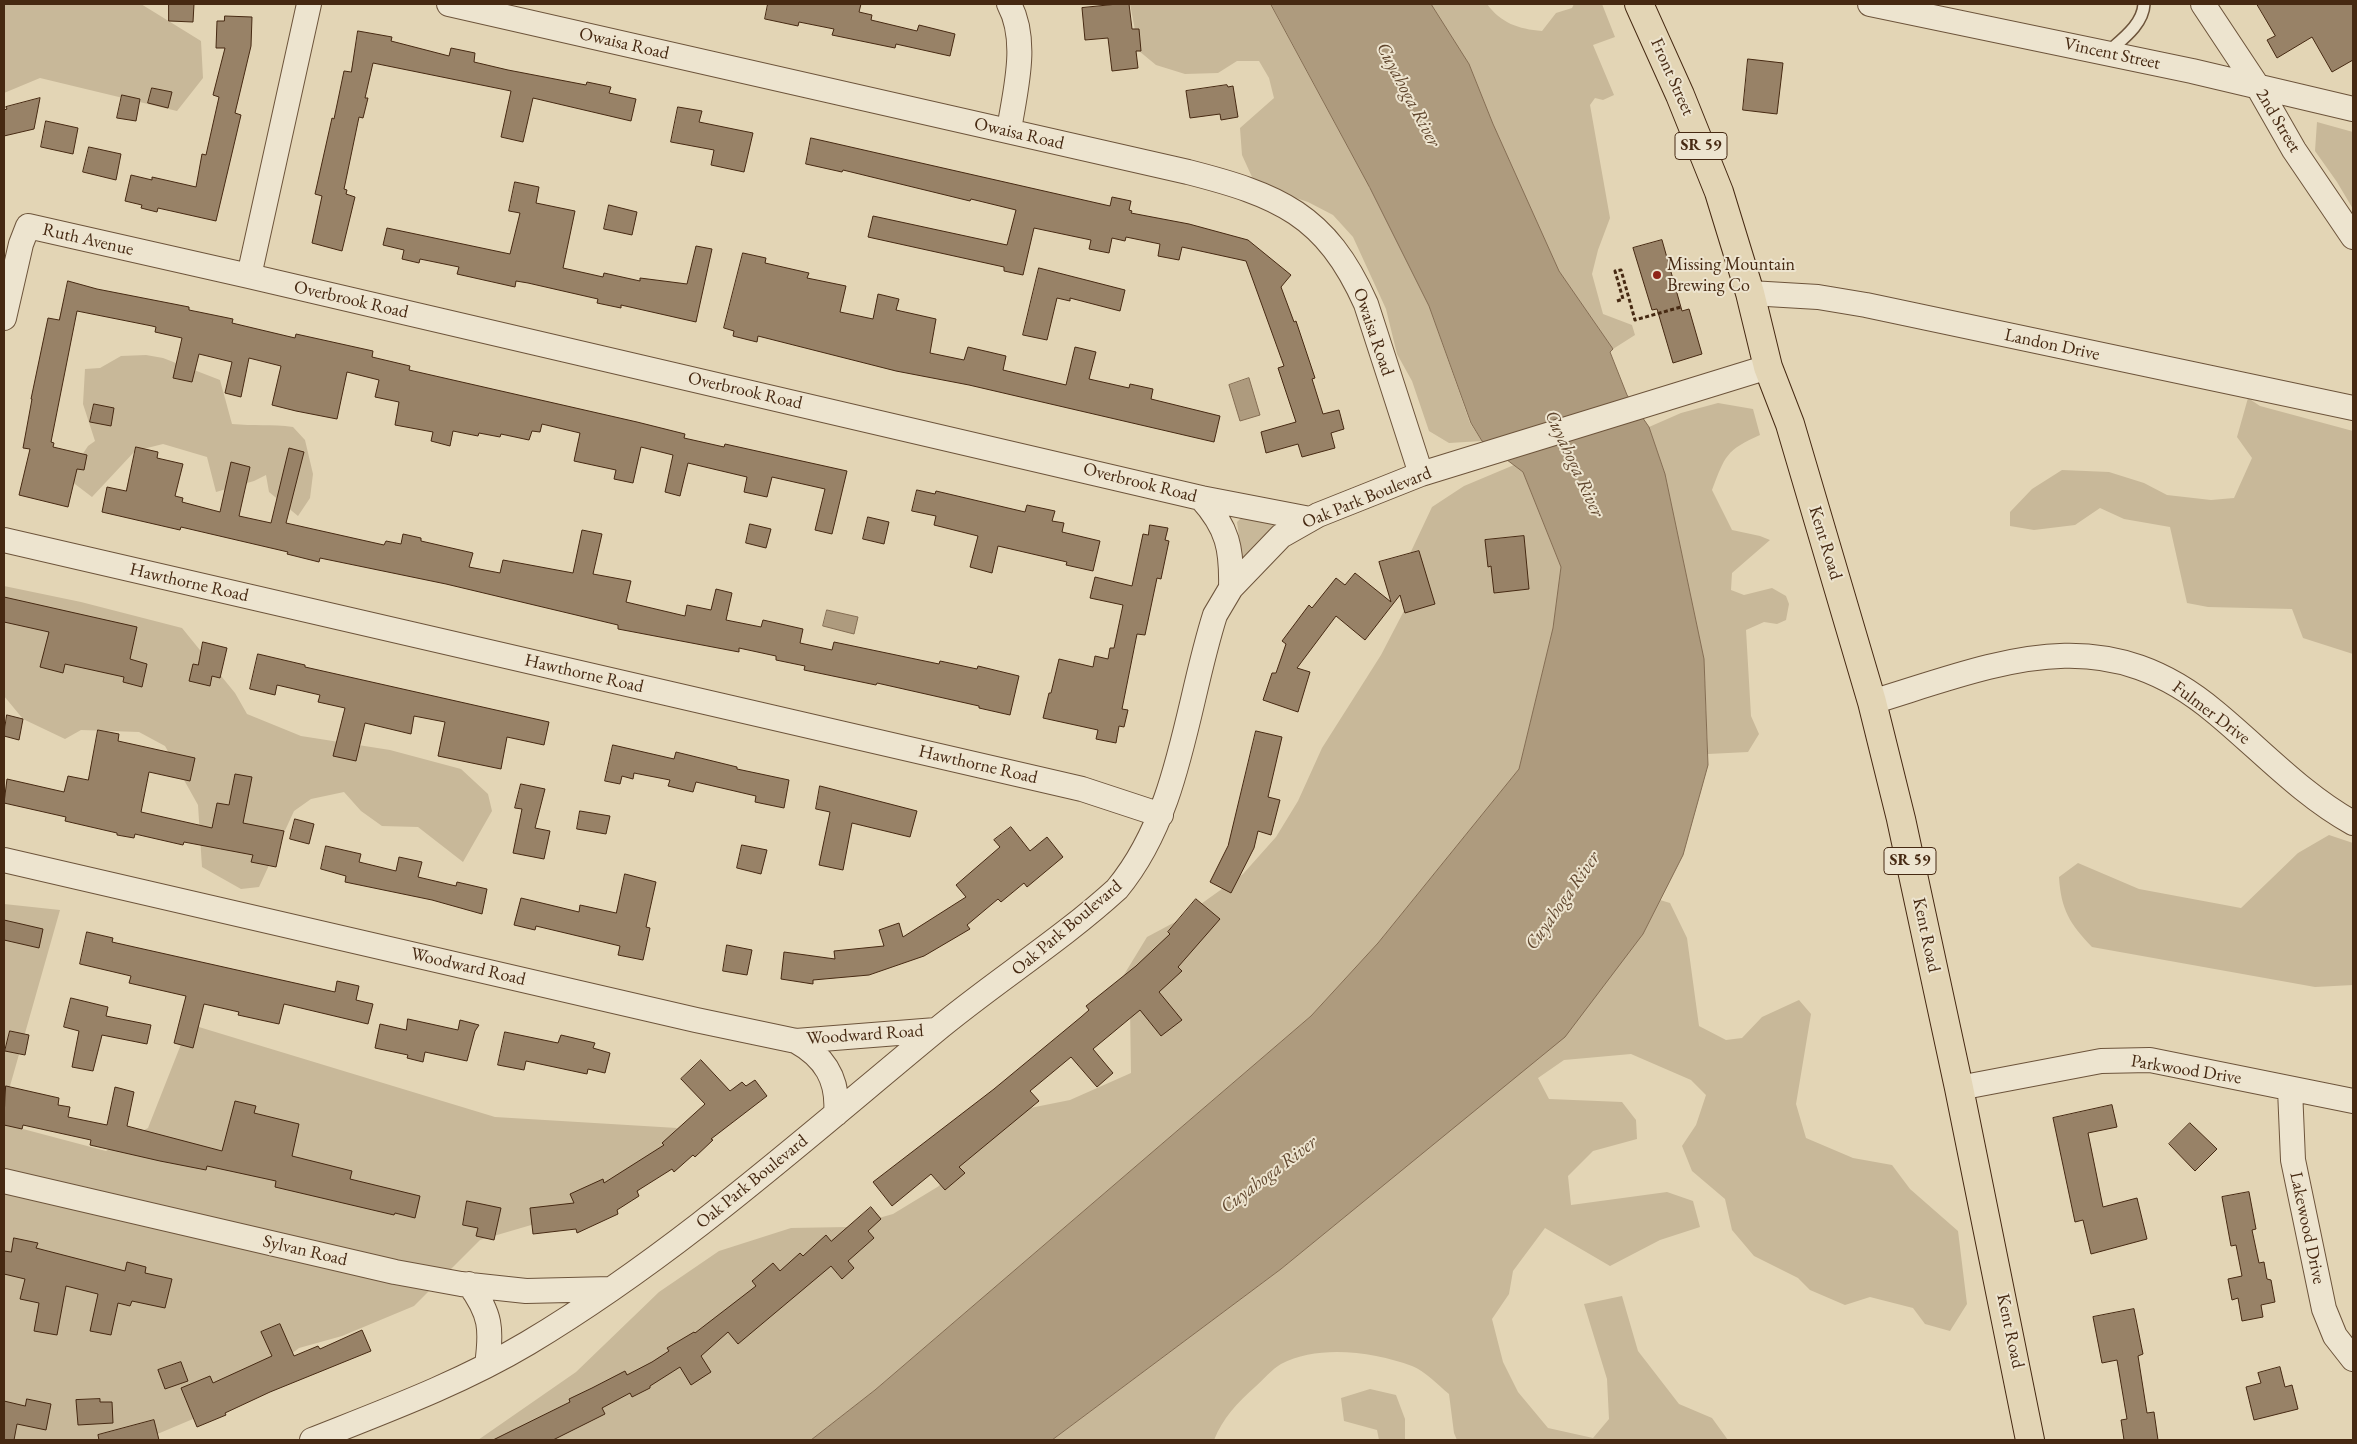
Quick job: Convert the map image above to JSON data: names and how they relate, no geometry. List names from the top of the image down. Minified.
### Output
{"streets":{"main road":["Front Street","SR 59","Kent Road"],"street":["Owaisa Road","Vincent Street","2nd Street","Ruth Avenue","Overbrook Road","Landon Drive","Oak Park Boulevard","Hawthorne Road","Fulmer Drive","Woodward Road","Parkwood Drive","Lakewood Drive","Sylvan Road"]},"crossings":[["Owaisa Road","Oak Park Boulevard"],["Vincent Street","2nd Street"],["Front Street","Landon Drive"],["Front Street","Kent Road"],["Ruth Avenue","Overbrook Road"],["Overbrook Road","Oak Park Boulevard"],["Landon Drive","Kent Road"],["Oak Park Boulevard","Kent Road"],["Oak Park Boulevard","Hawthorne Road"],["Oak Park Boulevard","Woodward Road"],["Oak Park Boulevard","Sylvan Road"],["Kent Road","Fulmer Drive"],["Kent Road","Parkwood Drive"],["Parkwood Drive","Lakewood Drive"]],"water":["Cuyahoga River"],"places":["Missing Mountain Brewing Co"]}
